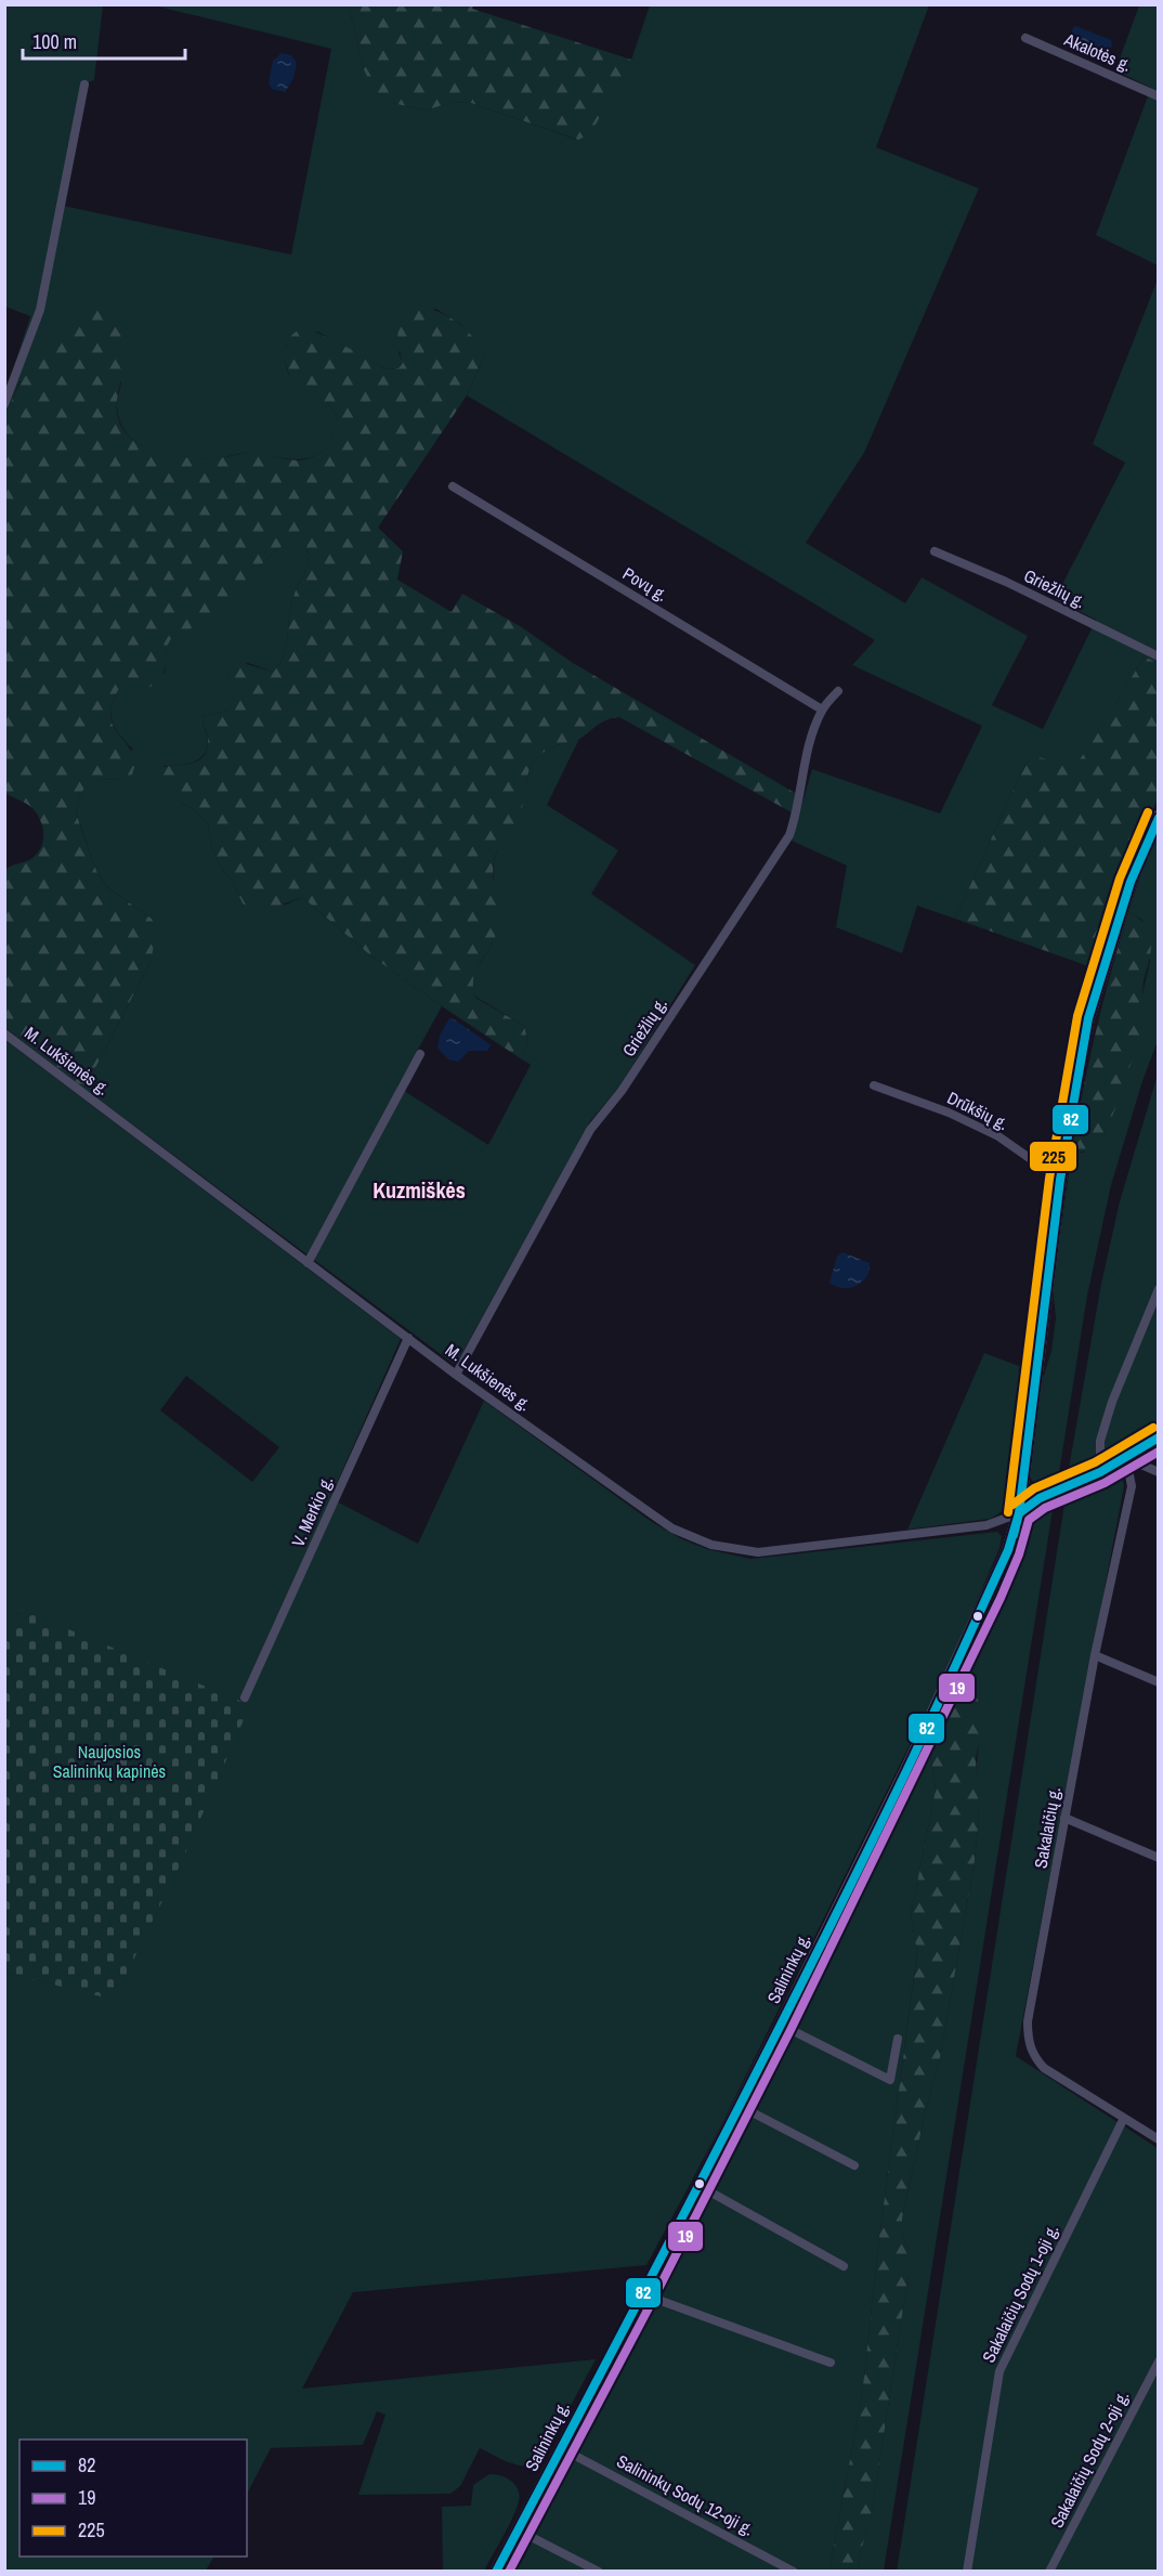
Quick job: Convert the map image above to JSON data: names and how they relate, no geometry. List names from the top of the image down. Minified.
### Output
{"streets":{"main road":["Salininkų g."],"street":["Akalotės g.","Povų g.","Griežlių g.","M. Lukšienės g.","Drūkšių g.","V. Merkio g.","Sakalaičių g.","Sakalaičių Sodų 1-oji g.","Sakalaičių Sodų 2-oji g.","Salininkų Sodų 12-oji g."]},"crossings":[["Povų g.","Griežlių g."],["Griežlių g.","M. Lukšienės g."],["M. Lukšienės g.","V. Merkio g."],["M. Lukšienės g.","Salininkų g."],["Drūkšių g.","Salininkų g."],["Sakalaičių g.","Sakalaičių Sodų 1-oji g."],["Salininkų g.","Salininkų Sodų 12-oji g."]],"districts":["Kuzmiškės"],"parks":["Naujosios Salininkų kapinės"],"lines":["transit line 225","transit line 82","transit line 19"],"legend":["82","19","225"],"scale_bar":"100 m"}
